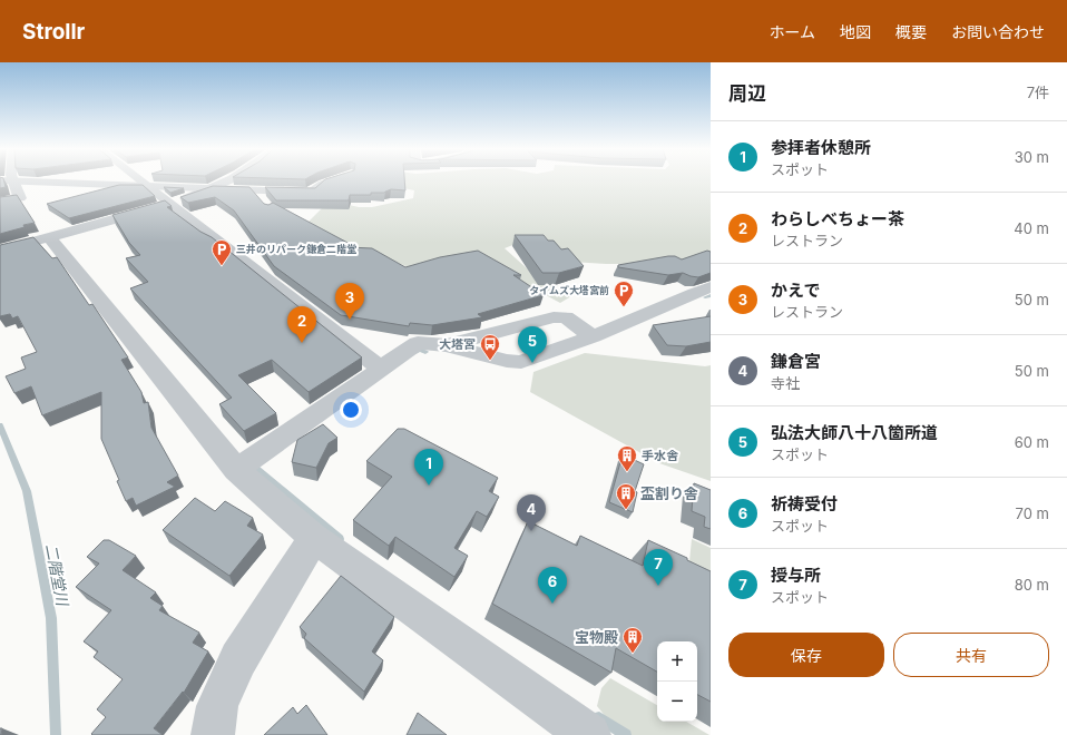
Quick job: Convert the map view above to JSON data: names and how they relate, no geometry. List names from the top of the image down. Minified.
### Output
{"water":["二階堂川"],"places":{"parking":["三井のリパーク鎌倉二階堂","タイムズ大塔宮前"],"bus stop":["大塔宮"],"building":["手水舎","盃割り舎","宝物殿"]},"page":{"header":"Strollr","nav":["ホーム","地図","概要","お問い合わせ"],"heading":["周辺","7件"],"list":[{"mark":"1","name":"参拝者休憩所","note":"スポット","value":"30 m"},{"mark":"2","name":"わらしべちょー茶","note":"レストラン","value":"40 m"},{"mark":"3","name":"かえで","note":"レストラン","value":"50 m"},{"mark":"4","name":"鎌倉宮","note":"寺社","value":"50 m"},{"mark":"5","name":"弘法大師八十八箇所道","note":"スポット","value":"60 m"},{"mark":"6","name":"祈祷受付","note":"スポット","value":"70 m"},{"mark":"7","name":"授与所","note":"スポット","value":"80 m"}],"pins":["3","2","5","1","4","7","6"],"buttons":["保存","共有"],"map_buttons":["+","−"]}}
